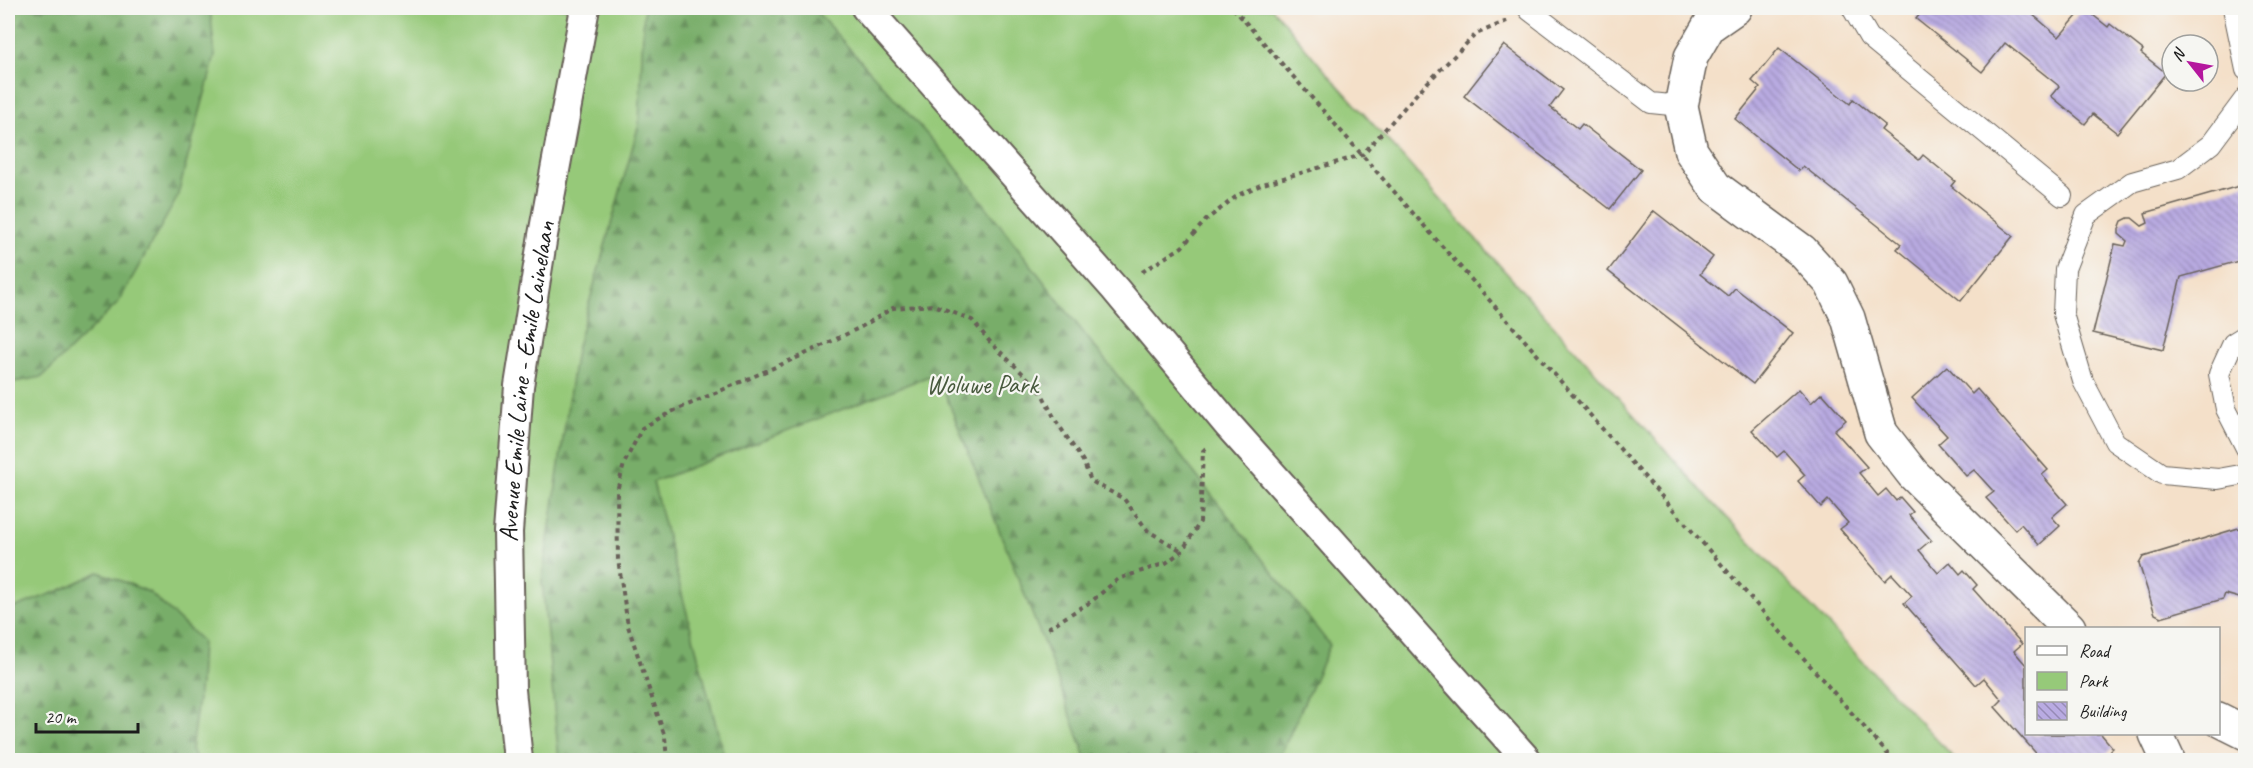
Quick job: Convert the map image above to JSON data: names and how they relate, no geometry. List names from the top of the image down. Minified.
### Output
{"streets":{"street":["Avenue Emile Laine - Emile Lainelaan"]},"parks":["Woluwe Park"],"legend":["Road","Park","Building"],"scale_bar":"20 m","north":"top left"}
